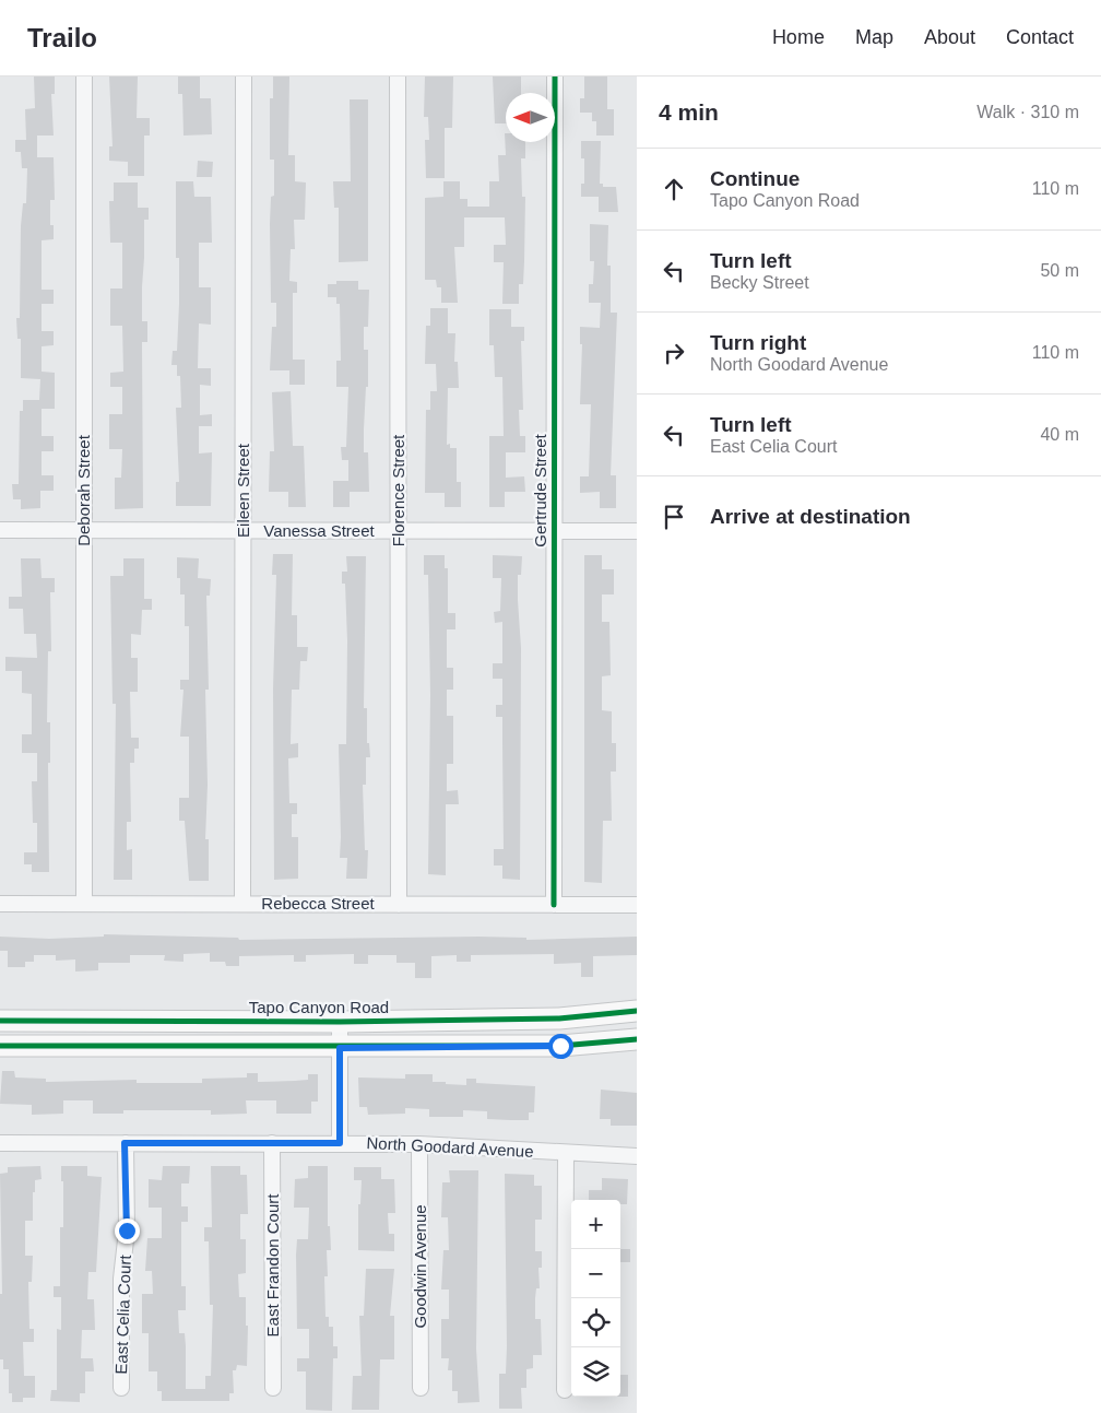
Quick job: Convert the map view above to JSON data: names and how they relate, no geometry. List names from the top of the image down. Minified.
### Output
{"streets":{"main road":["Tapo Canyon Road"],"street":["Deborah Street","Eileen Street","Florence Street","Gertrude Street","Vanessa Street","Rebecca Street","North Goodard Avenue","East Frandon Court","Goodwin Avenue","East Celia Court"]},"crossings":[["Deborah Street","Vanessa Street"],["Deborah Street","Rebecca Street"],["Eileen Street","Vanessa Street"],["Eileen Street","Rebecca Street"],["Florence Street","Vanessa Street"],["Florence Street","Rebecca Street"],["Gertrude Street","Vanessa Street"],["Gertrude Street","Rebecca Street"],["North Goodard Avenue","East Frandon Court"],["North Goodard Avenue","Goodwin Avenue"],["North Goodard Avenue","East Celia Court"]],"north":"left","page":{"header":"Trailo","nav":["Home","Map","About","Contact"],"heading":["4 min","Walk · 310 m"],"list":[["Continue","Tapo Canyon Road","110 m"],["Turn left","Becky Street","50 m"],["Turn right","North Goodard Avenue","110 m"],["Turn left","East Celia Court","40 m"],"Arrive at destination"],"map_buttons":["+","−"]}}
